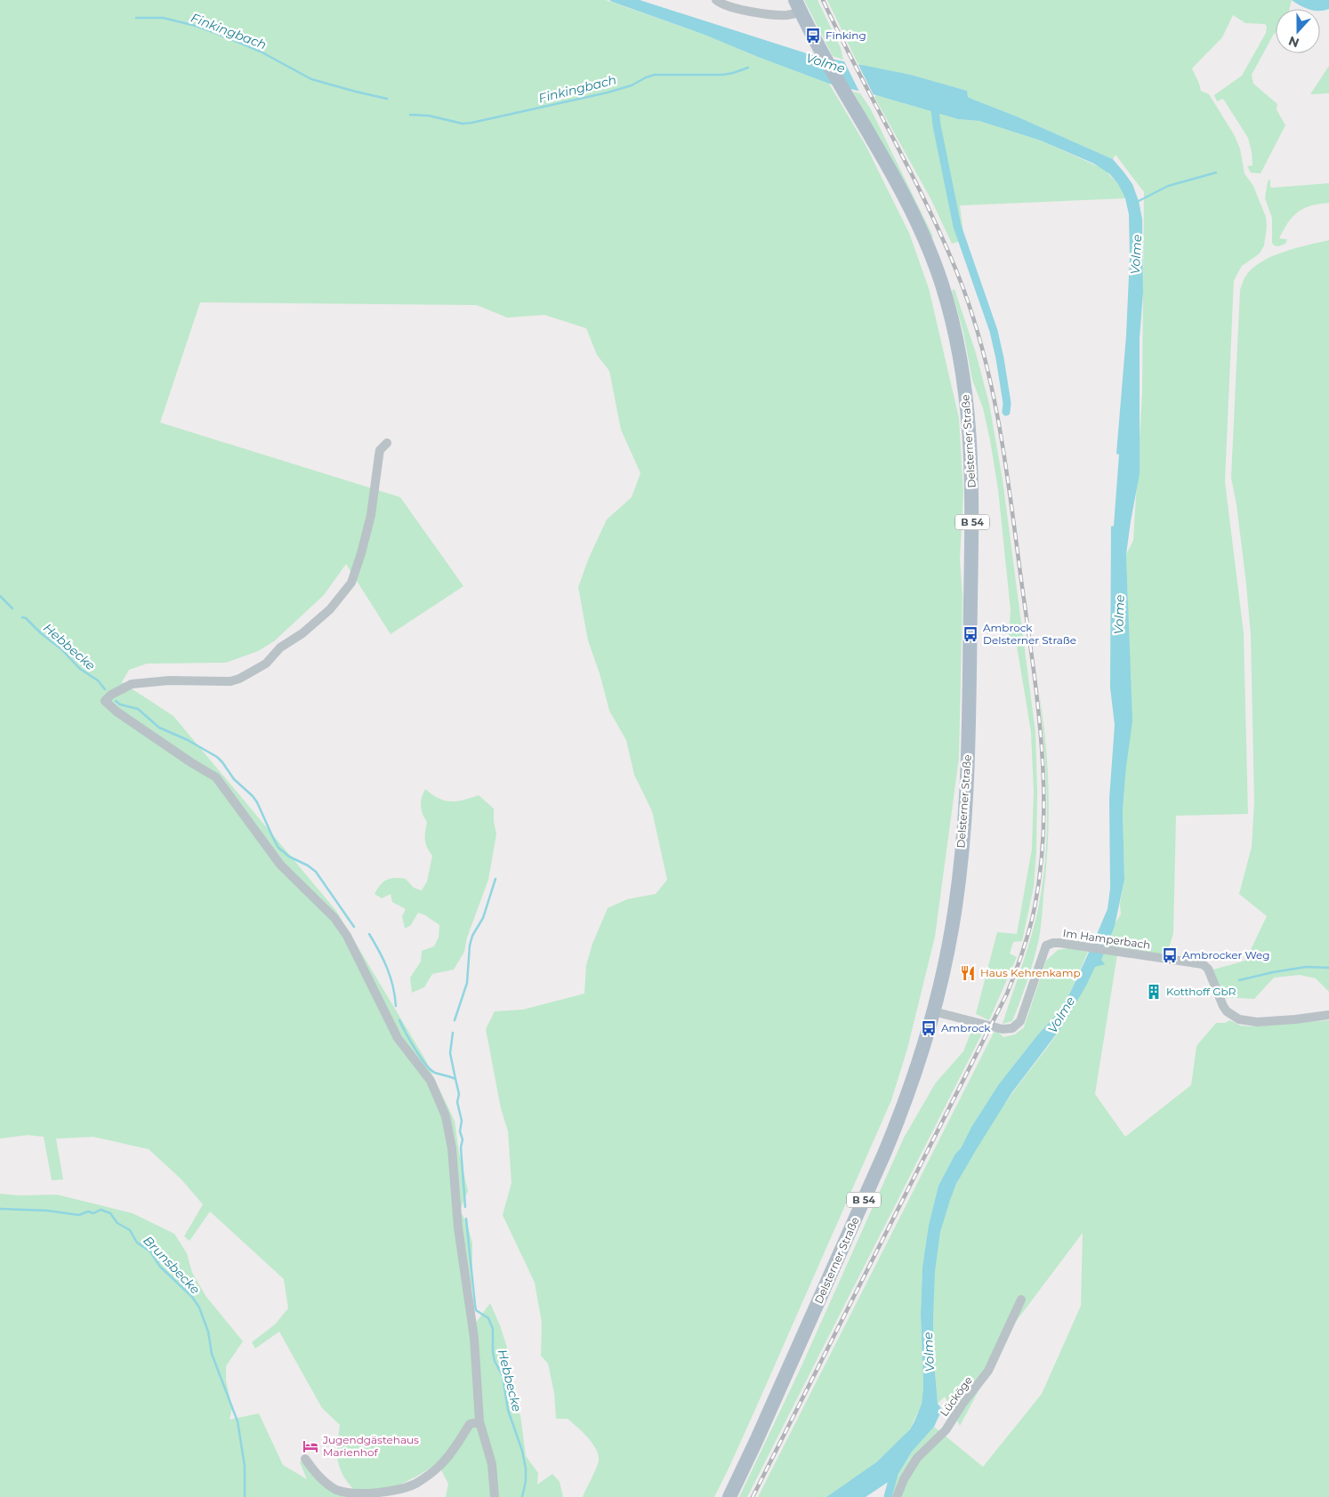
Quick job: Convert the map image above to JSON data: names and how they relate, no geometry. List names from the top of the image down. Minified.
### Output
{"streets":{"main road":["Delsterner Straße","B 54"],"street":["Im Hamperbach","Lücköge"]},"crossings":[["Delsterner Straße","Im Hamperbach"]],"water":["Finkingbach","Volme","Hebbecke","Brunsbecke"],"places":{"bus stop":["Finking","Ambrock Delsterner Straße","Ambrocker Weg","Ambrock"],"restaurant":["Haus Kehrenkamp"],"building":["Kotthoff GbR"],"hotel":["Jugendgästehaus Marienhof"]},"north":"bottom"}
